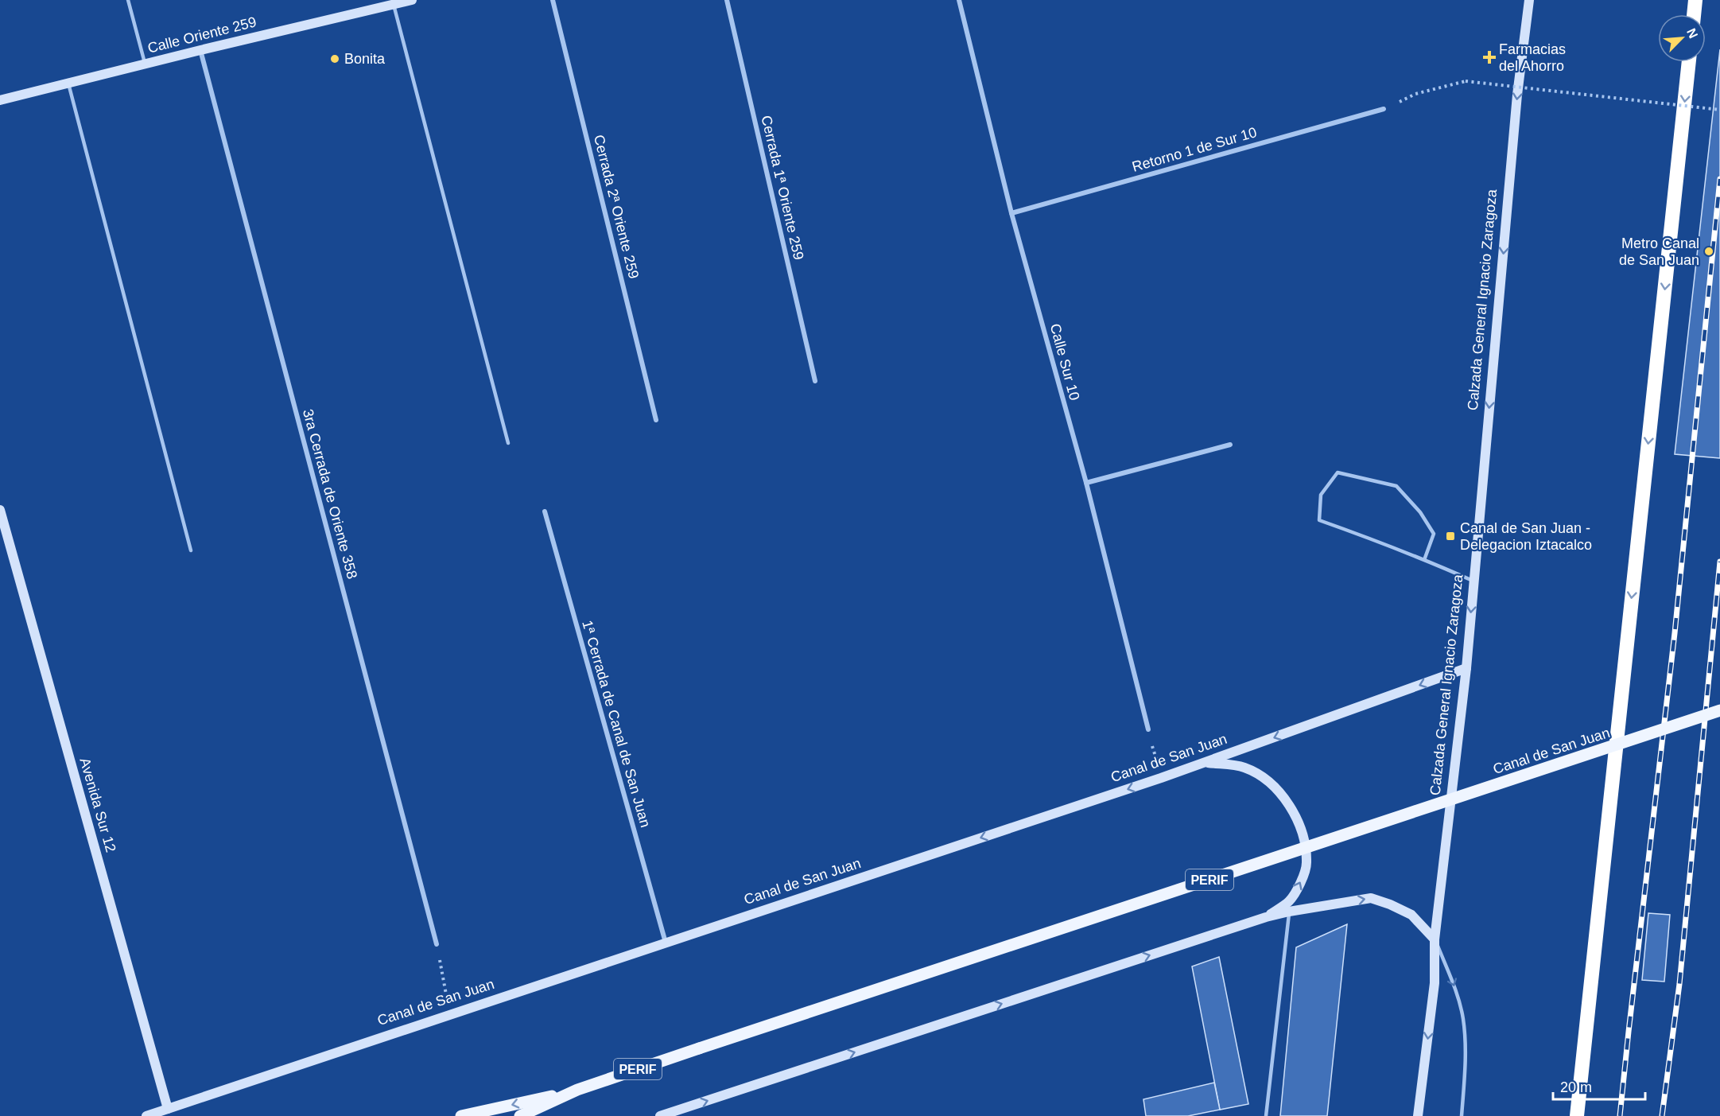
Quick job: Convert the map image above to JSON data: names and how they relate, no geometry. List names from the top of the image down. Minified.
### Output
{"streets":{"main road":["Calle Oriente 259","Calzada General Ignacio Zaragoza","Canal de San Juan","Avenida Sur 12","PERIF"],"street":["Retorno 1 de Sur 10","Cerrada 1ª Oriente 259","Cerrada 2ª Oriente 259","Calle Sur 10","3ra Cerrada de Oriente 358","1ª Cerrada de Canal de San Juan"]},"crossings":[["Calle Oriente 259","3ra Cerrada de Oriente 358"],["Retorno 1 de Sur 10","Calle Sur 10"],["Calzada General Ignacio Zaragoza","Canal de San Juan"],["1ª Cerrada de Canal de San Juan","Canal de San Juan"],["Canal de San Juan","Avenida Sur 12"]],"one_way":["Calzada General Ignacio Zaragoza"],"places":{"health":["Farmacias del Ahorro"],"other":["Bonita","Metro Canal de San Juan"],"transit":["Canal de San Juan - Delegacion Iztacalco"]},"scale_bar":"20 m","north":"top right"}
